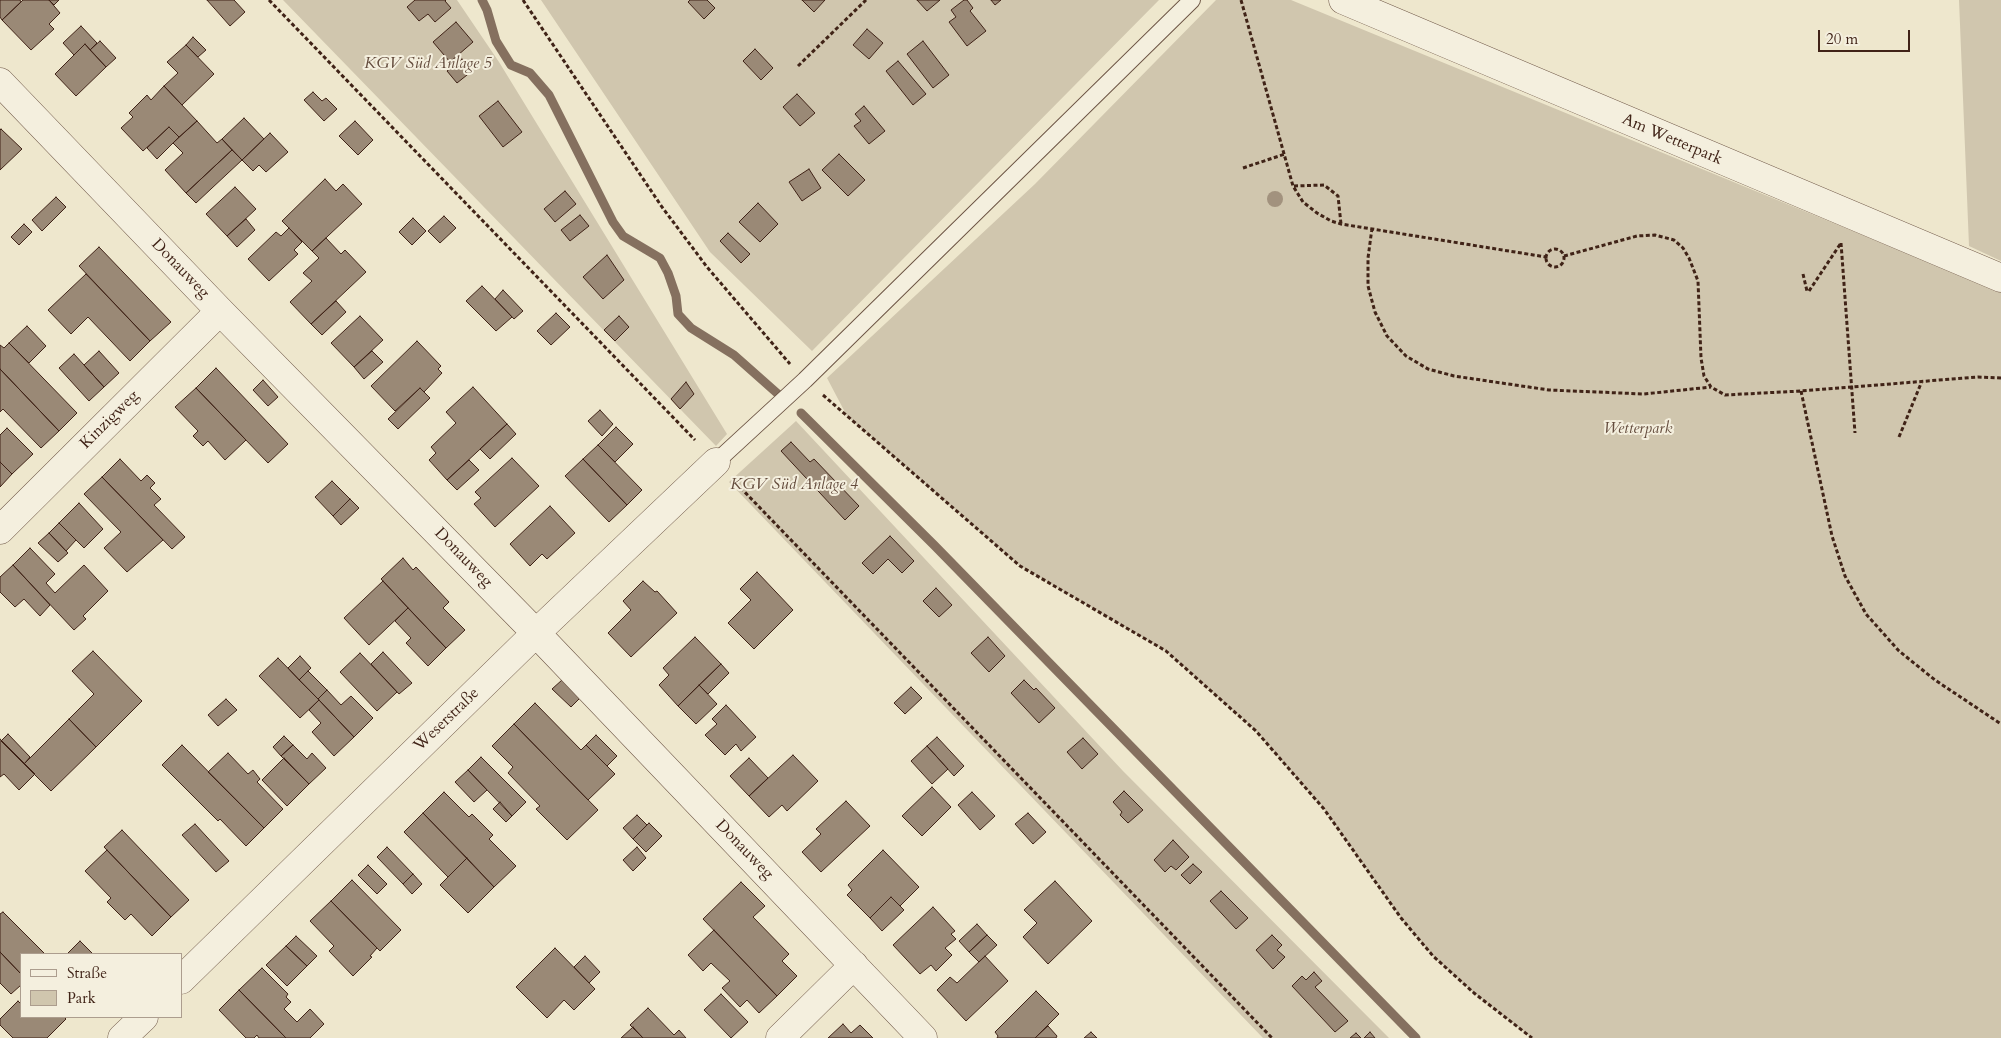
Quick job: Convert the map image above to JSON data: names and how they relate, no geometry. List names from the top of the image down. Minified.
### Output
{"streets":{"street":["Am Wetterpark","Donauweg","Kinzigweg","Weserstraße"]},"crossings":[["Donauweg","Kinzigweg"],["Donauweg","Weserstraße"]],"parks":["KGV Süd Anlage 5","Wetterpark","KGV Süd Anlage 4"],"legend":["Straße","Park"],"scale_bar":"20 m"}
